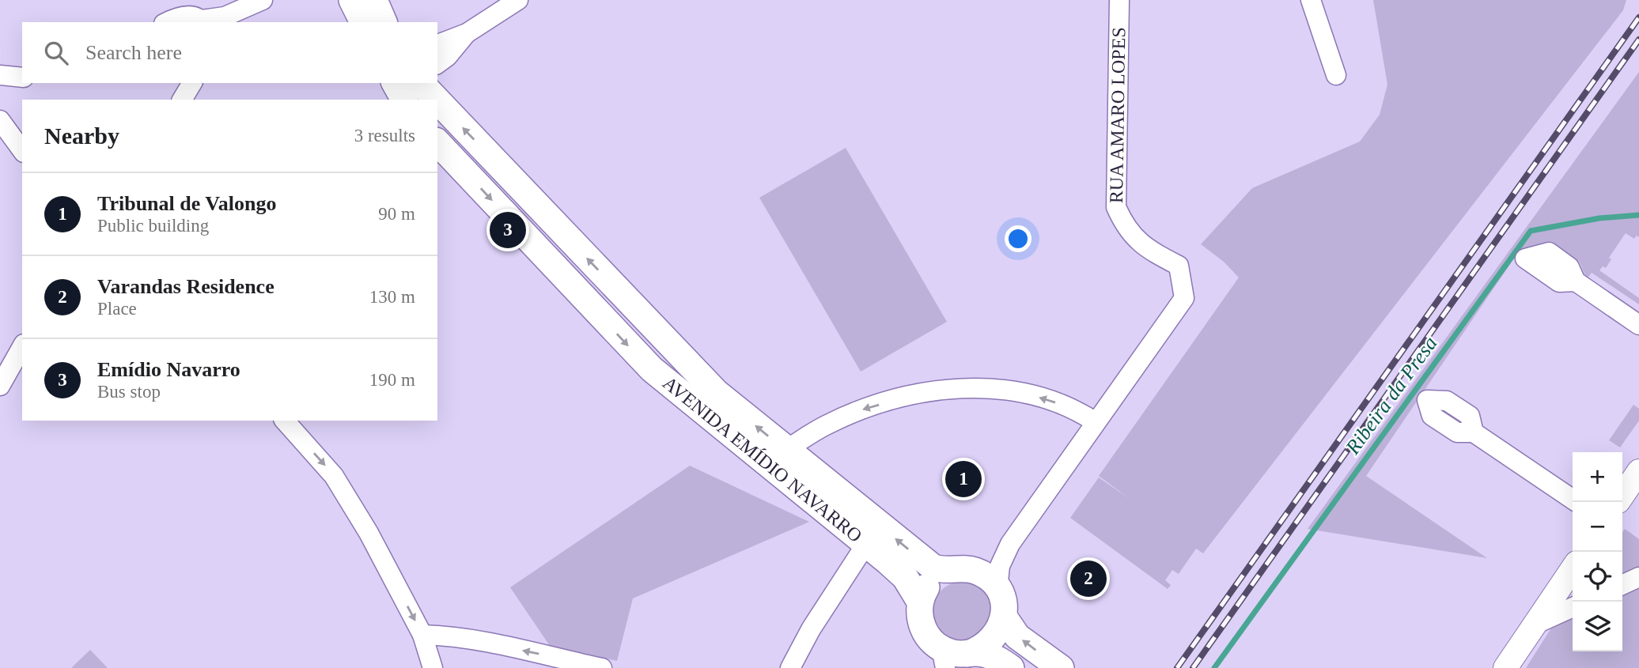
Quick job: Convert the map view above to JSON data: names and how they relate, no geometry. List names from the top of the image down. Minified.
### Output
{"streets":{"main road":["AVENIDA EMÍDIO NAVARRO"],"street":["RUA AMARO LOPES"]},"water":["Ribeira da Presa"],"page":{"search":"Search here","heading":["Nearby","3 results"],"list":[{"mark":"1","name":"Tribunal de Valongo","note":"Public building","value":"90 m"},{"mark":"2","name":"Varandas Residence","note":"Place","value":"130 m"},{"mark":"3","name":"Emídio Navarro","note":"Bus stop","value":"190 m"}],"pins":["3","1","2"],"map_buttons":["+","−"]}}
